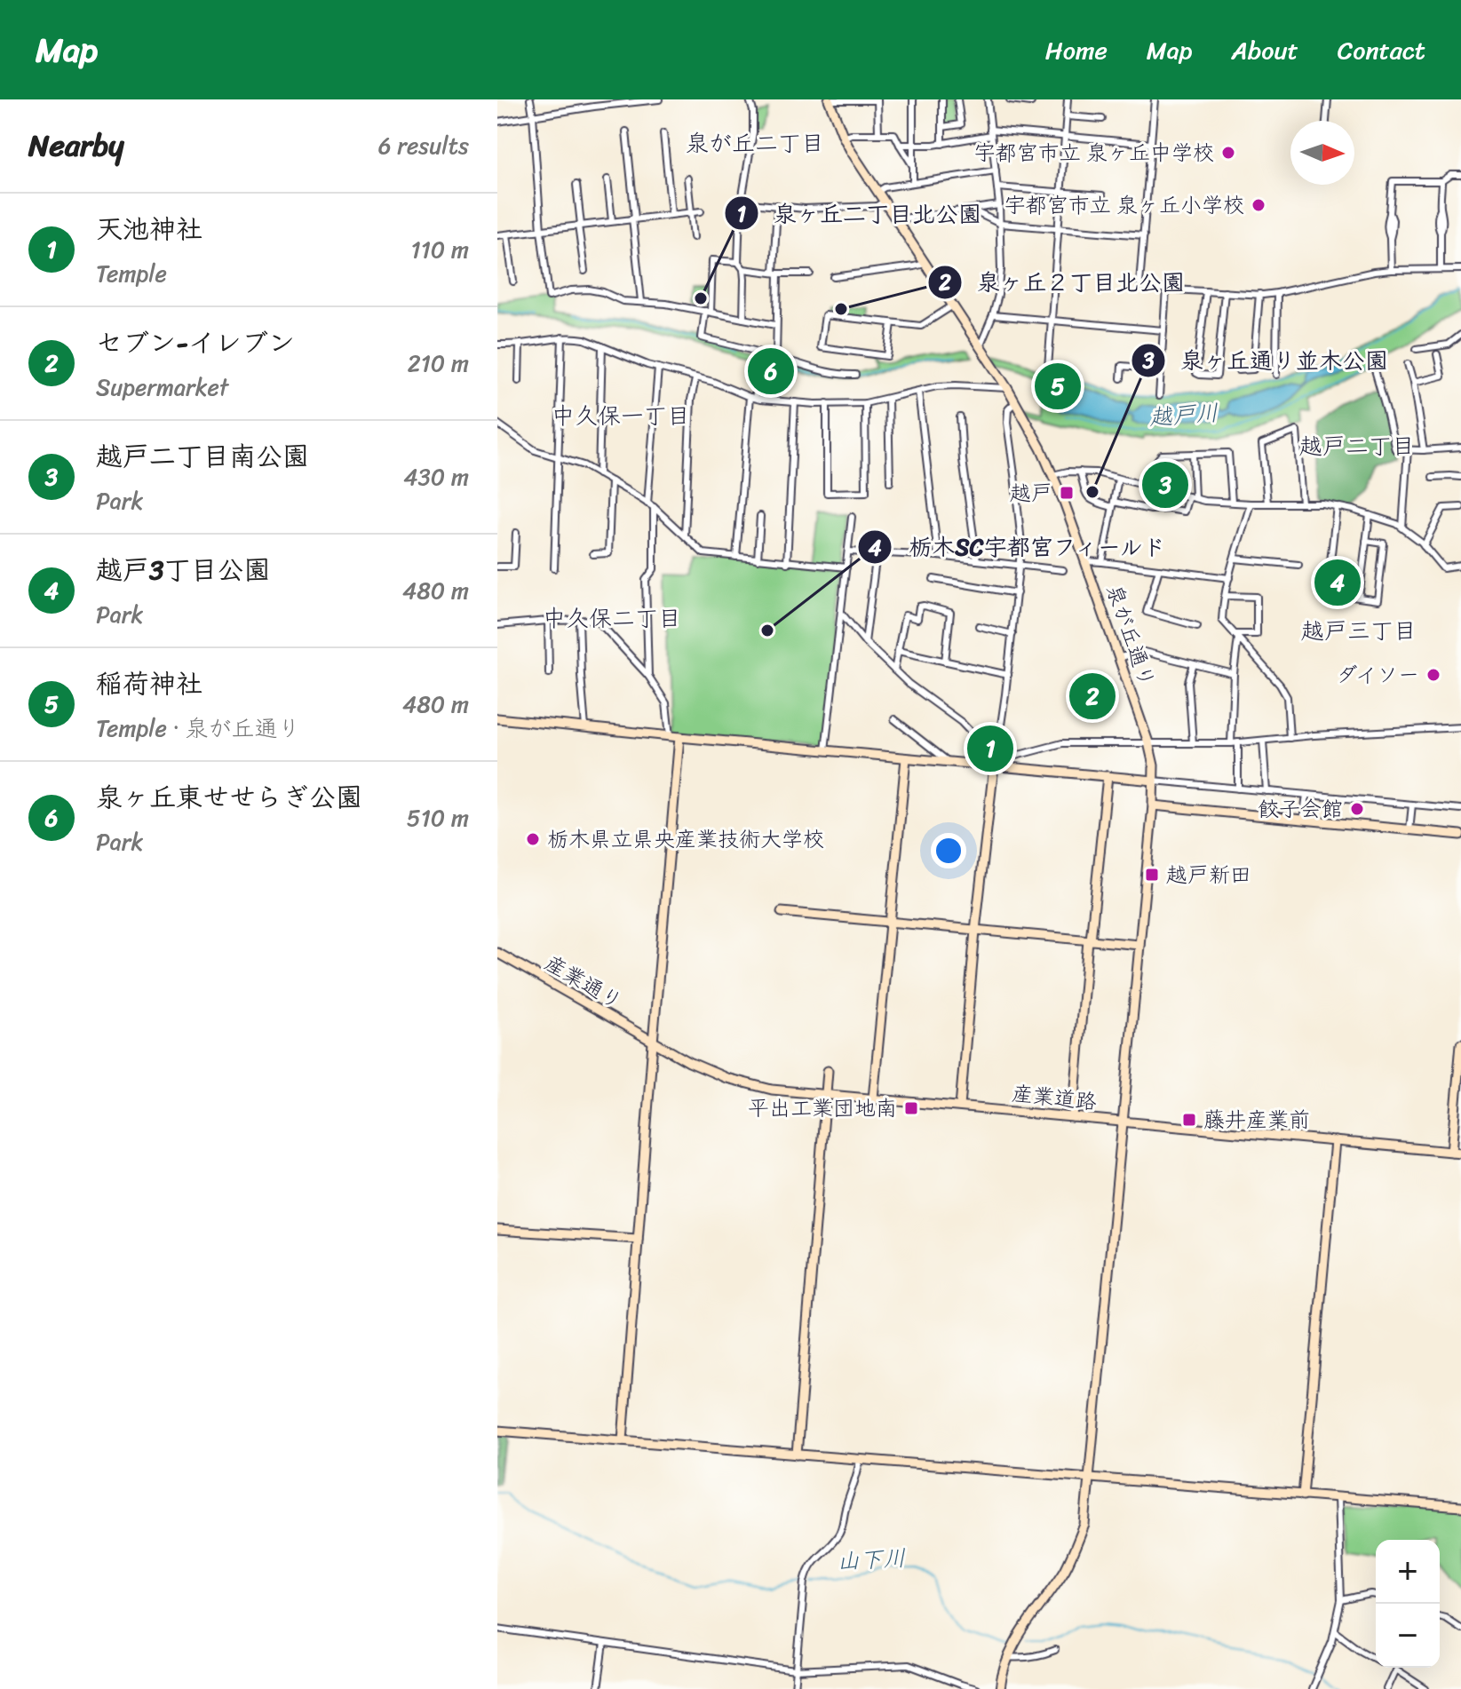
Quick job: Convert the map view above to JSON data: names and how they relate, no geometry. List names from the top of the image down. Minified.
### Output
{"streets":{"street":["泉が丘通り","産業通り","産業道路"]},"crossings":[["泉が丘通り","産業道路"],["産業通り","産業道路"]],"districts":["泉が丘二丁目","中久保一丁目","越戸二丁目","中久保二丁目","越戸三丁目"],"water":["越戸川","山下川"],"places":{"other":["宇都宮市立 泉ヶ丘中学校","宇都宮市立 泉ヶ丘小学校","泉ヶ丘二丁目北公園","泉ヶ丘２丁目北公園","泉ヶ丘通り並木公園","栃木SC宇都宮フィールド","ダイソー","餃子会館","栃木県立県央産業技術大学校"],"transit":["越戸","越戸新田","平出工業団地南","藤井産業前"]},"north":"right","page":{"header":"Map","nav":["Home","Map","About","Contact"],"heading":["Nearby","6 results"],"list":[{"mark":"1","name":"天池神社","note":"Temple","value":"110 m"},{"mark":"2","name":"セブン-イレブン","note":"Supermarket","value":"210 m"},{"mark":"3","name":"越戸二丁目南公園","note":"Park","value":"430 m"},{"mark":"4","name":"越戸3丁目公園","note":"Park","value":"480 m"},{"mark":"5","name":"稲荷神社","note":"Temple · 泉が丘通り","value":"480 m"},{"mark":"6","name":"泉ヶ丘東せせらぎ公園","note":"Park","value":"510 m"}],"pins":["6","5","3","4","2","1"],"map_buttons":["+","−"]}}
